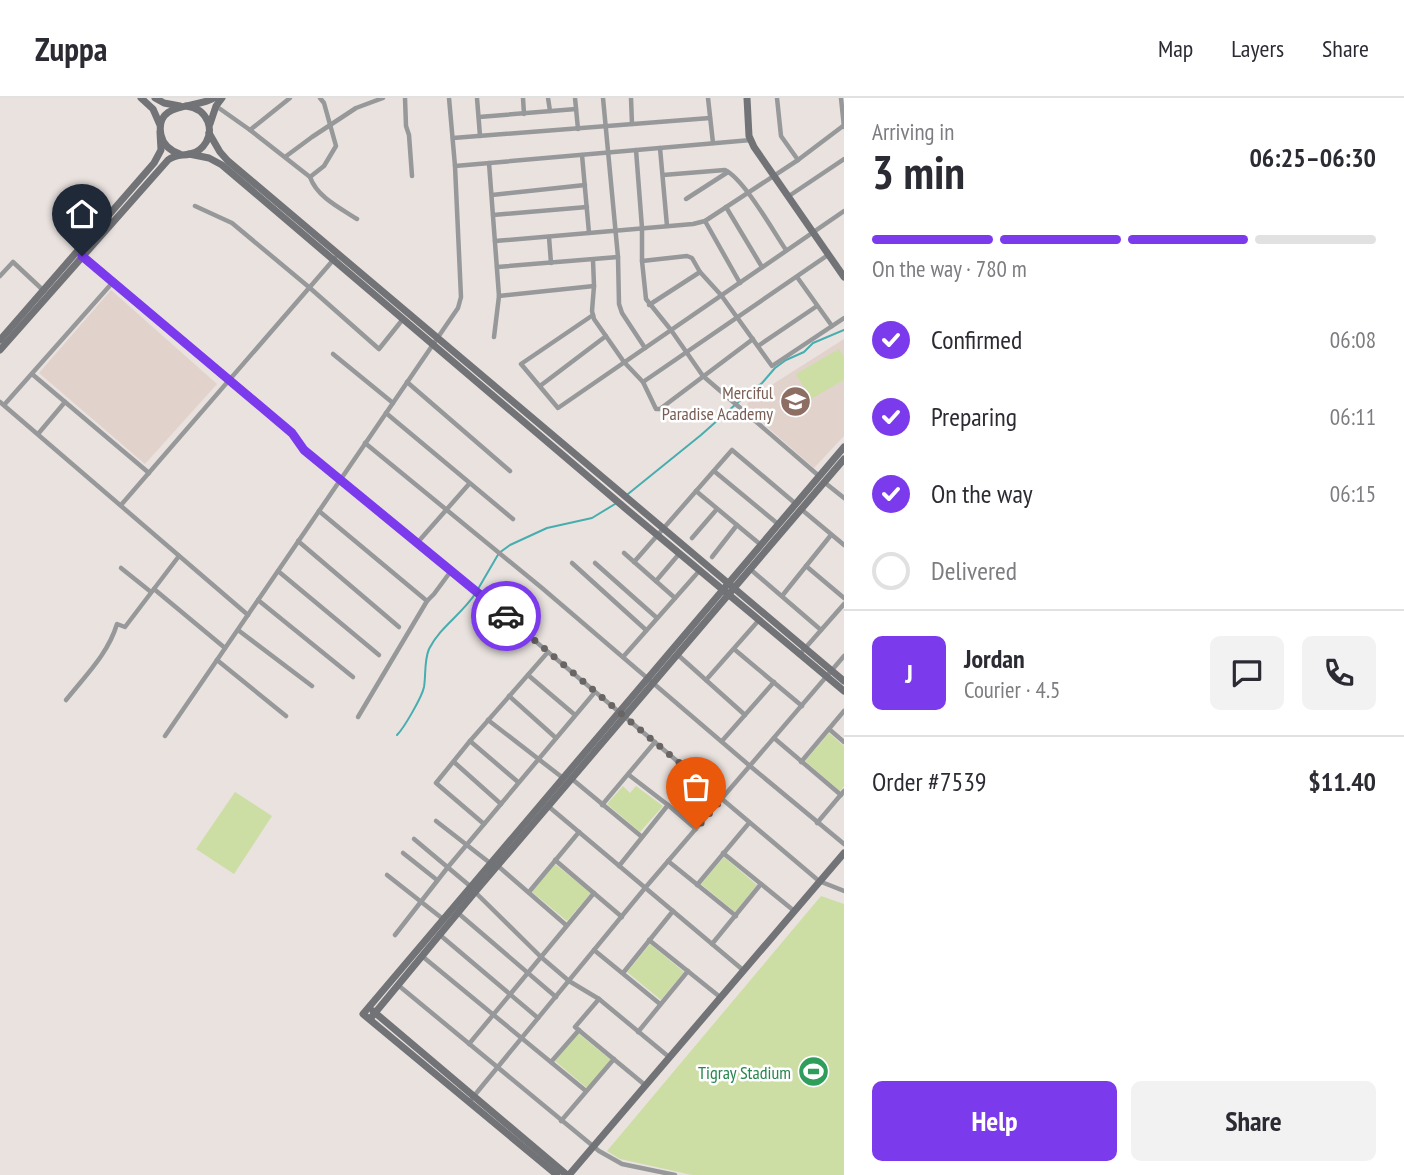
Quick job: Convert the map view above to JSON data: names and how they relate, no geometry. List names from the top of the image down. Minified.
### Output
{"places":{"school or university":["Merciful Paradise Academy"],"sports":["Tigray Stadium"]},"page":{"header":"Zuppa","nav":["Map","Layers","Share"],"heading":["3 min","Arriving in","06:25–06:30"],"panel":["Jordan","Courier · 4.5","Order #7539","$11.40"],"bar":"On the way · 780 m","list":[["Confirmed","06:08"],["Preparing","06:11"],["On the way","06:15"],"Delivered"],"round":"J","buttons":["Help","Share"]}}
